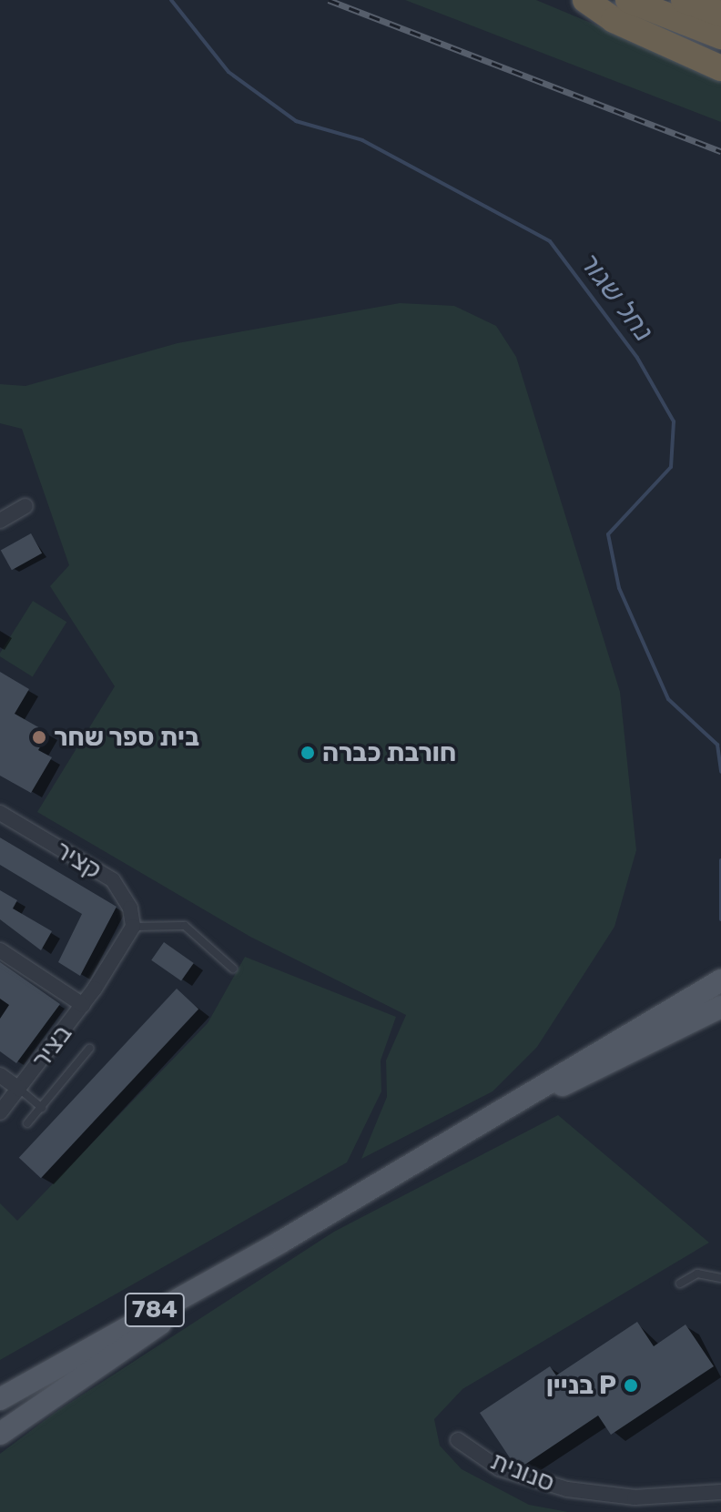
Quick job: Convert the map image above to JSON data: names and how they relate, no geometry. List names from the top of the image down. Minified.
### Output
{"streets":{"main road":["784"],"street":["קציר","בציר","סנונית"]},"water":["נחל שגור"],"places":["בית ספר שחר","חורבת כברה","בניין P"]}
